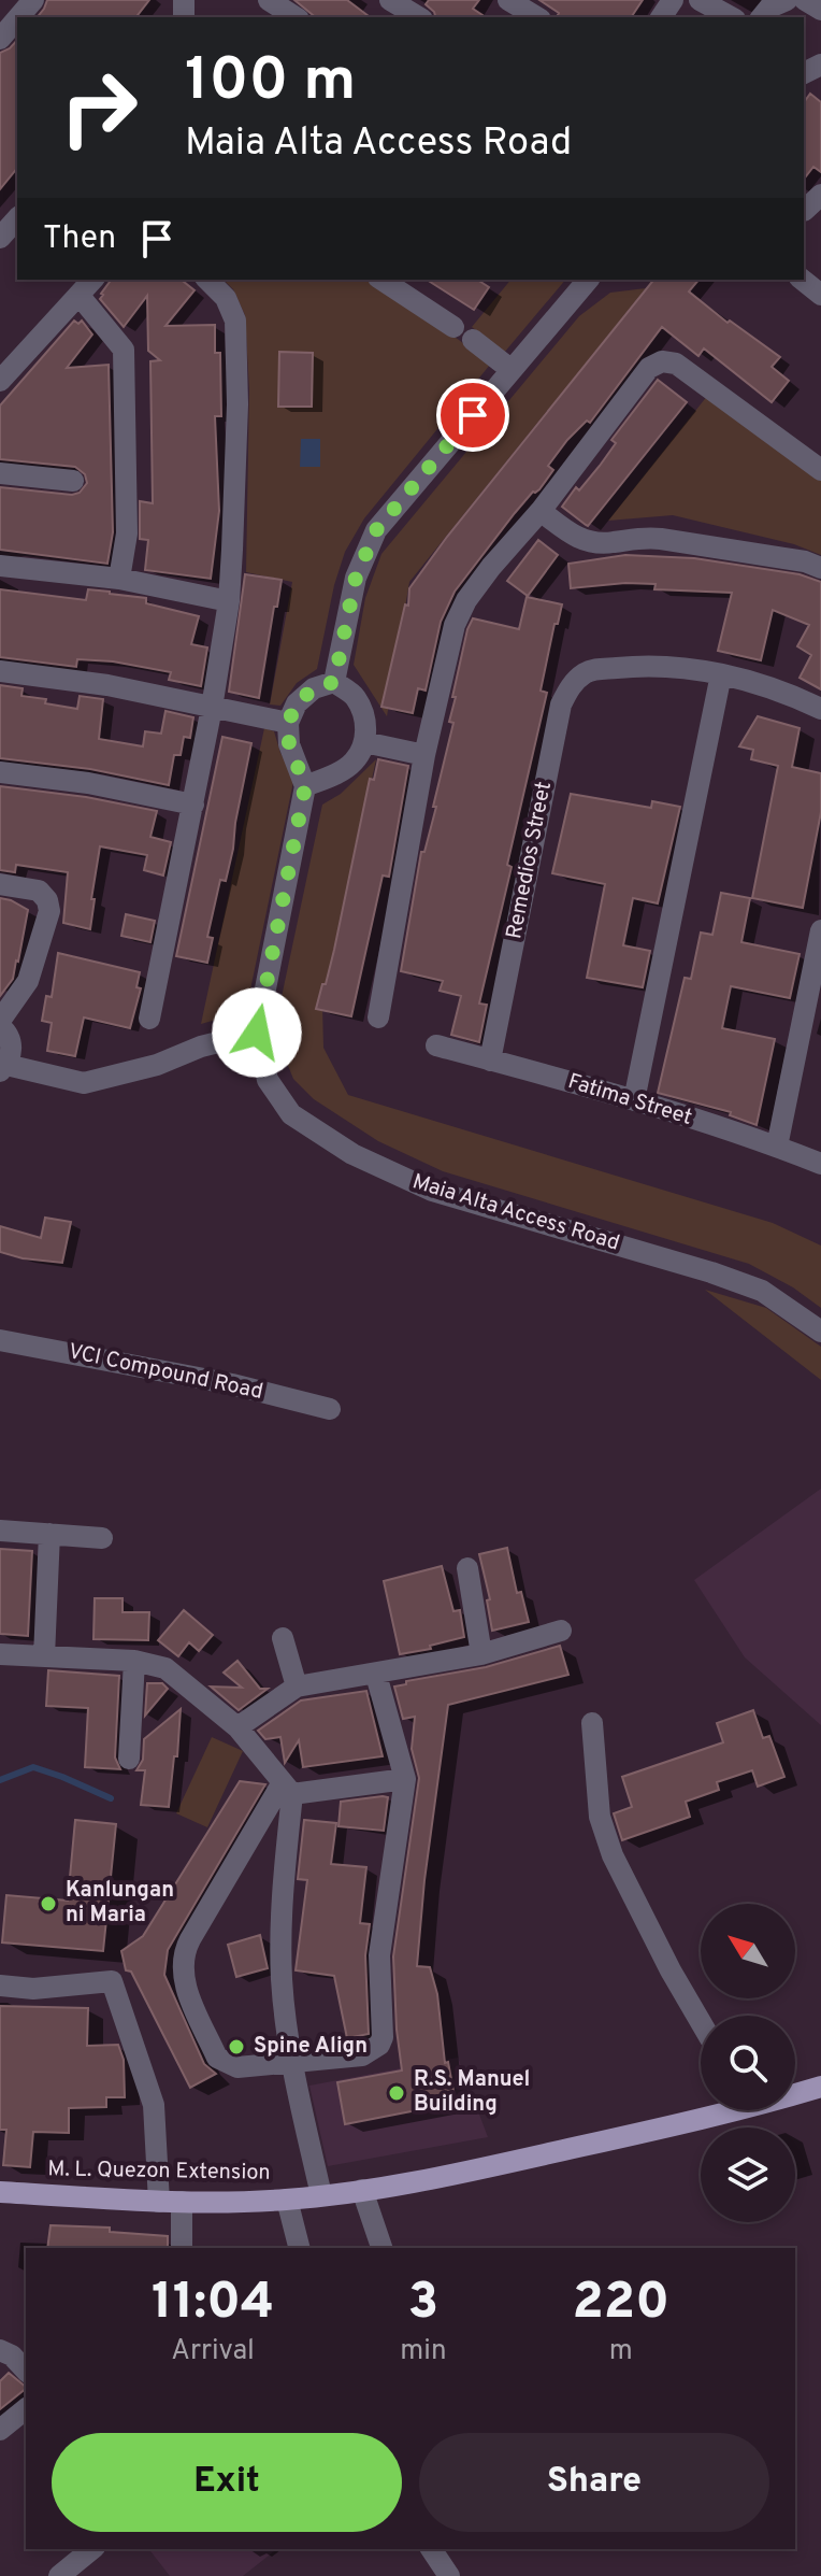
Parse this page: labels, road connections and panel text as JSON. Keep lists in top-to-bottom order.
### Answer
{
  "streets": {
    "main road": ["M. L. Quezon Extension"],
    "street": [
      "Remedios Street",
      "Fatima Street",
      "Maia Alta Access Road",
      "VCI Compound Road"
    ]
  },
  "crossings": [
    ["Remedios Street", "Fatima Street"]
  ],
  "places": ["Kanlungan ni Maria", "Spine Align", "R.S. Manuel Building"],
  "north": "top left",
  "page": {
    "turn": ["100 m", "Maia Alta Access Road"],
    "then": "Then",
    "eta": [
      "11:04",
      "Arrival",
      "3",
      "min",
      "220",
      "m"
    ],
    "buttons": ["Exit", "Share"]
  }
}
